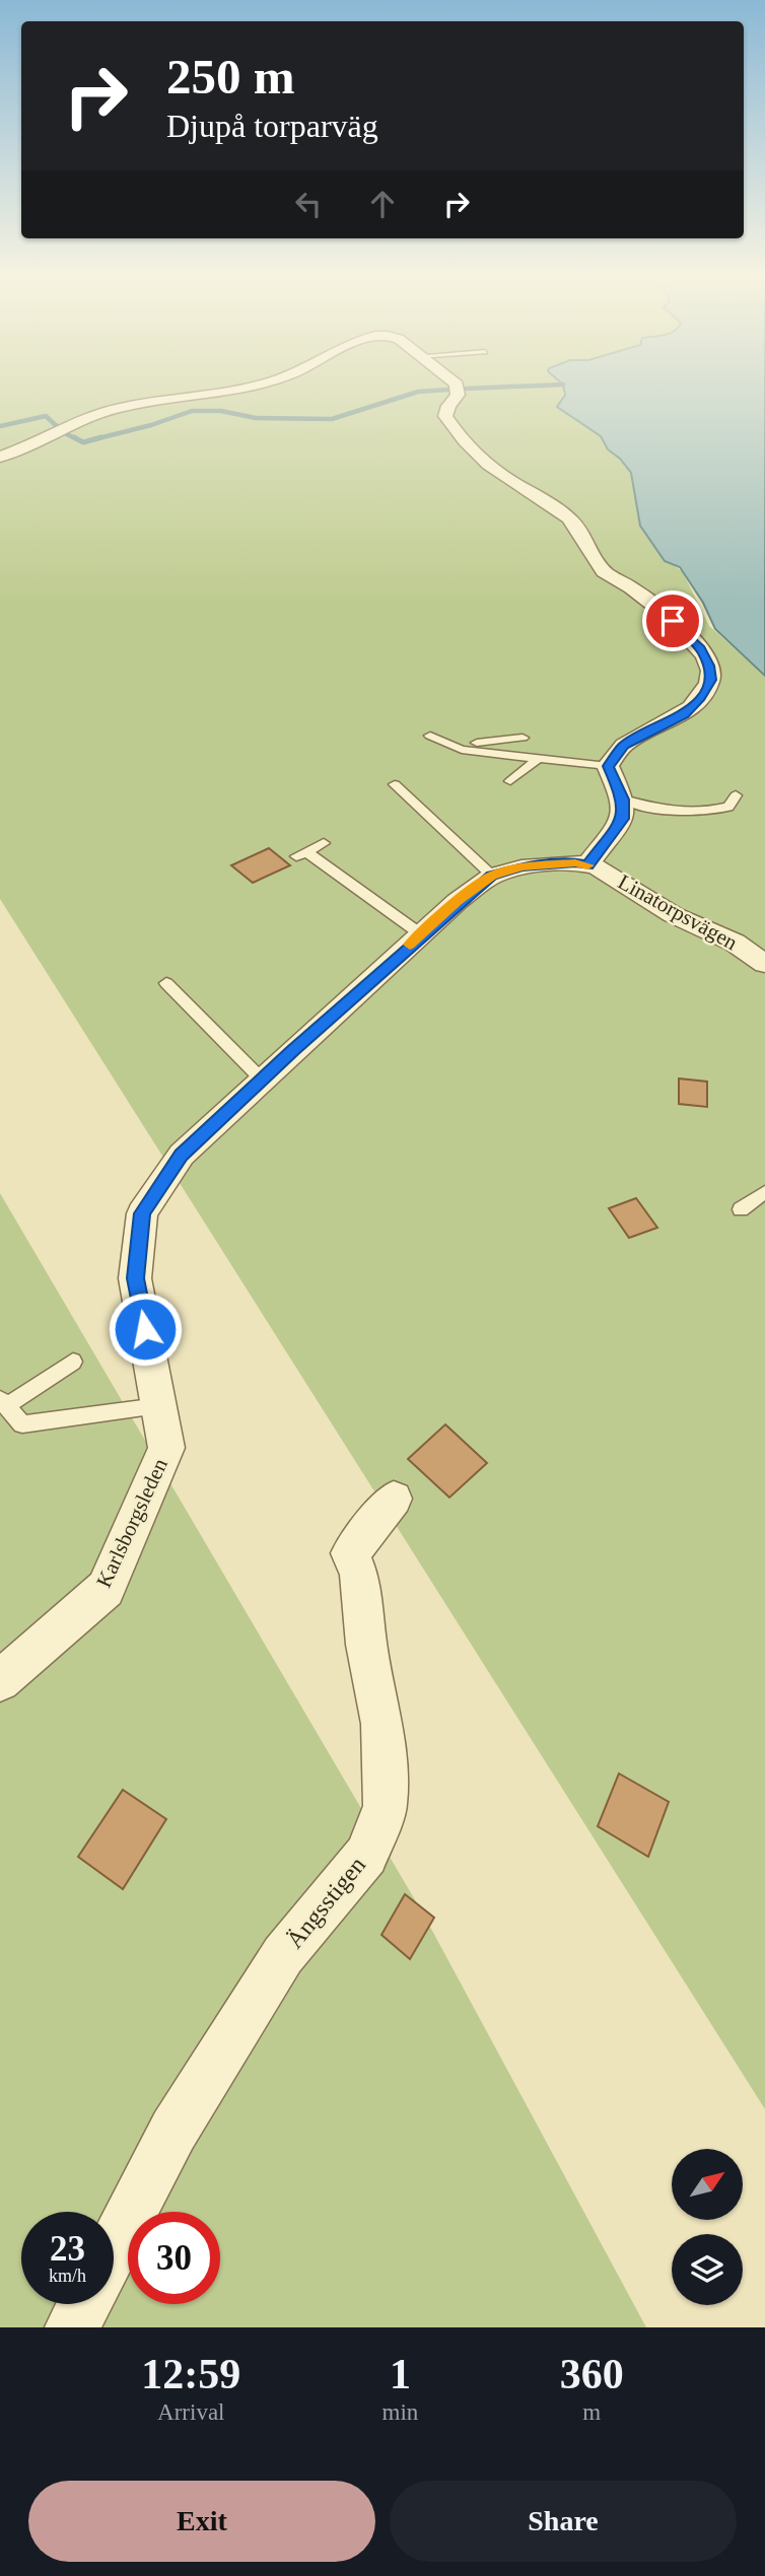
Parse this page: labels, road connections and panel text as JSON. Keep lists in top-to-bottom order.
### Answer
{
  "streets": {
    "street": ["Linatorpsvägen", "Karlsborgsleden", "Ängsstigen"]
  },
  "crossings": [
    ["Linatorpsvägen", "Karlsborgsleden"]
  ],
  "north": "top right",
  "page": {
    "turn": ["250 m", "Djupå torparväg"],
    "speed": "23 km/h",
    "limit": "30",
    "eta": [
      "12:59",
      "Arrival",
      "1",
      "min",
      "360",
      "m"
    ],
    "buttons": ["Exit", "Share"]
  }
}
